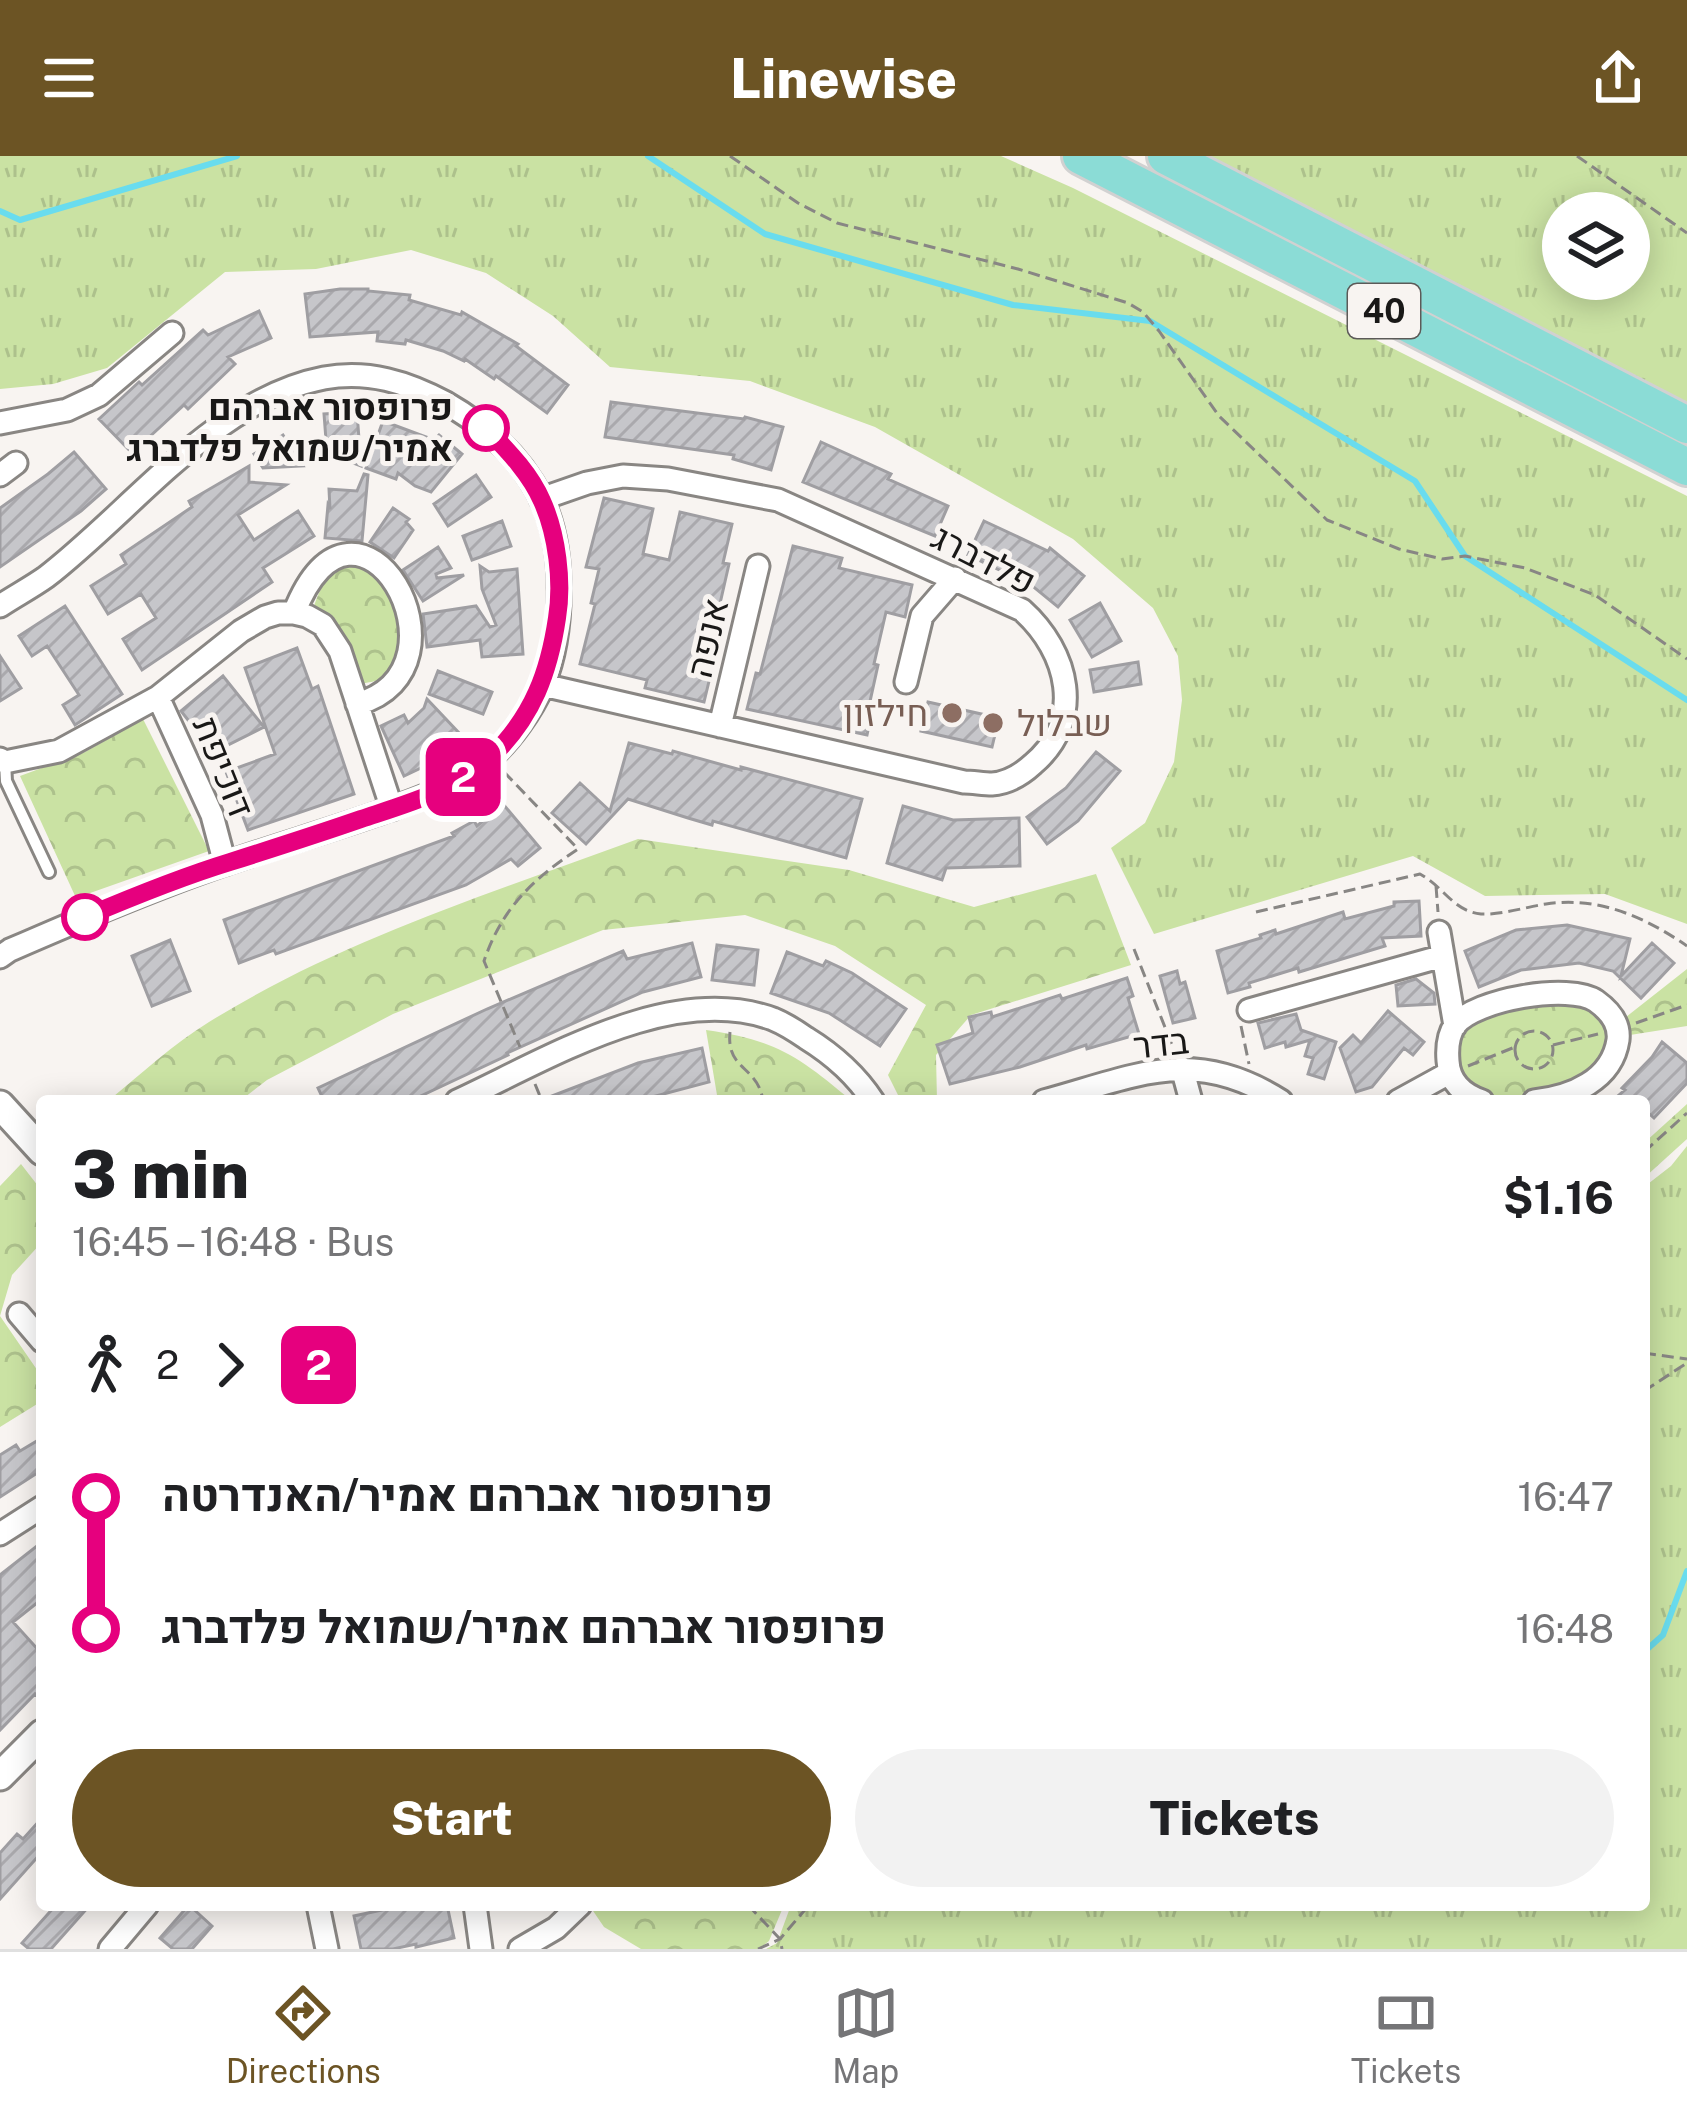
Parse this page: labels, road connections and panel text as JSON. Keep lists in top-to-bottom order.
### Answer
{
  "streets": {
    "highway": ["40"],
    "street": [
      "פלדברג",
      "אנפה",
      "דוכיפת",
      "בדר"
    ]
  },
  "crossings": [
    ["פלדברג", "אנפה"]
  ],
  "places": ["פרופסור אברהם אמיר/שמואל פלדברג", "חילזון", "שבלול"],
  "lines": ["bus line 2"],
  "page": {
    "header": "Linewise",
    "on_map": "2",
    "heading": ["3 min", "16:45 – 16:48 · Bus", "$1.16"],
    "legs": ["2", "2"],
    "list": [
      {
        "name": "פרופסור אברהם אמיר/האנדרטה",
        "value": "16:47"
      },
      {
        "name": "פרופסור אברהם אמיר/שמואל פלדברג",
        "value": "16:48"
      }
    ],
    "buttons": ["Start", "Tickets"],
    "tabs": ["Directions", "Map", "Tickets"]
  }
}
